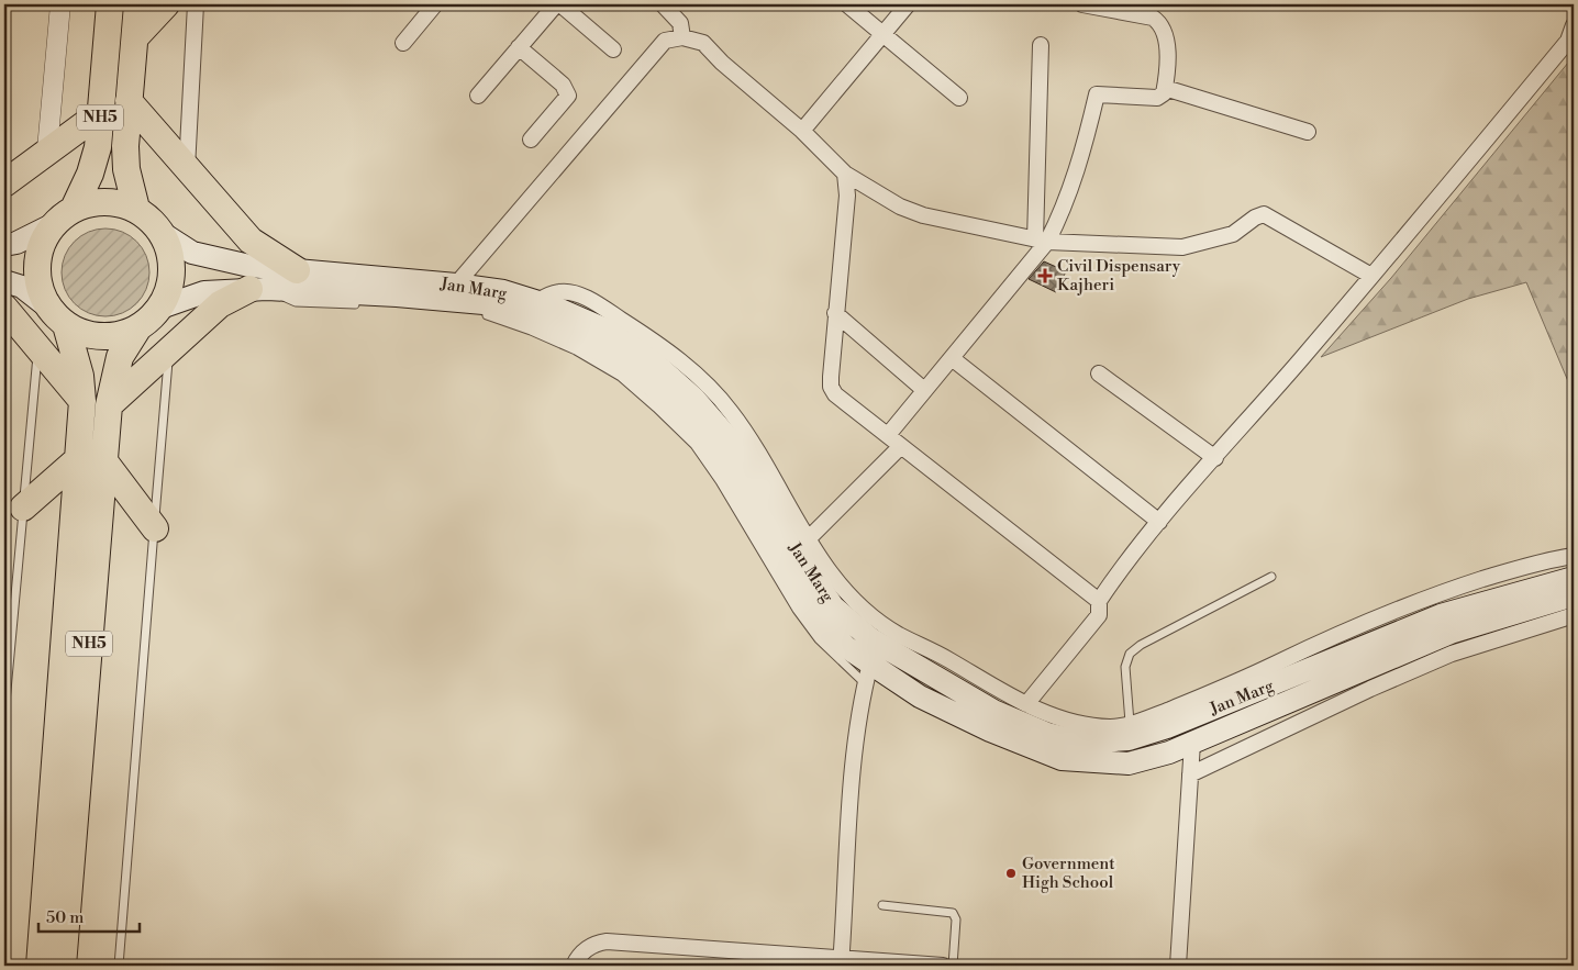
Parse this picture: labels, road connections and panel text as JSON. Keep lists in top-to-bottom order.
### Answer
{
  "streets": {
    "highway": ["NH5"],
    "main road": ["Jan Marg"]
  },
  "crossings": [
    ["NH5", "Jan Marg"]
  ],
  "places": {
    "health": ["Civil Dispensary Kajheri"],
    "other": ["Government High School"]
  },
  "scale_bar": "50 m"
}
